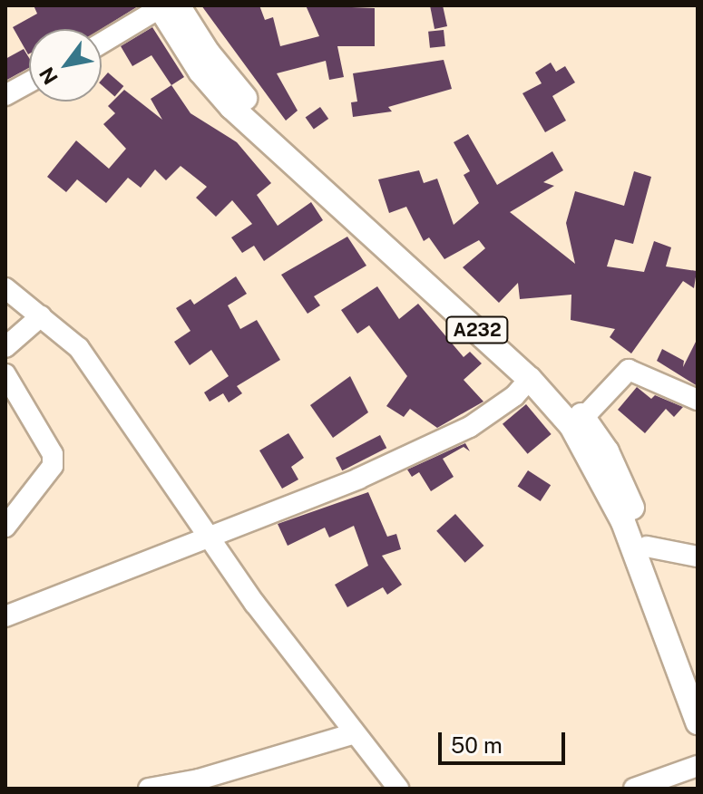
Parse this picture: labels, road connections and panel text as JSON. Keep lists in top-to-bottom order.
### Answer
{
  "streets": {
    "main road": ["A232"]
  },
  "scale_bar": "50 m",
  "north": "bottom left"
}
